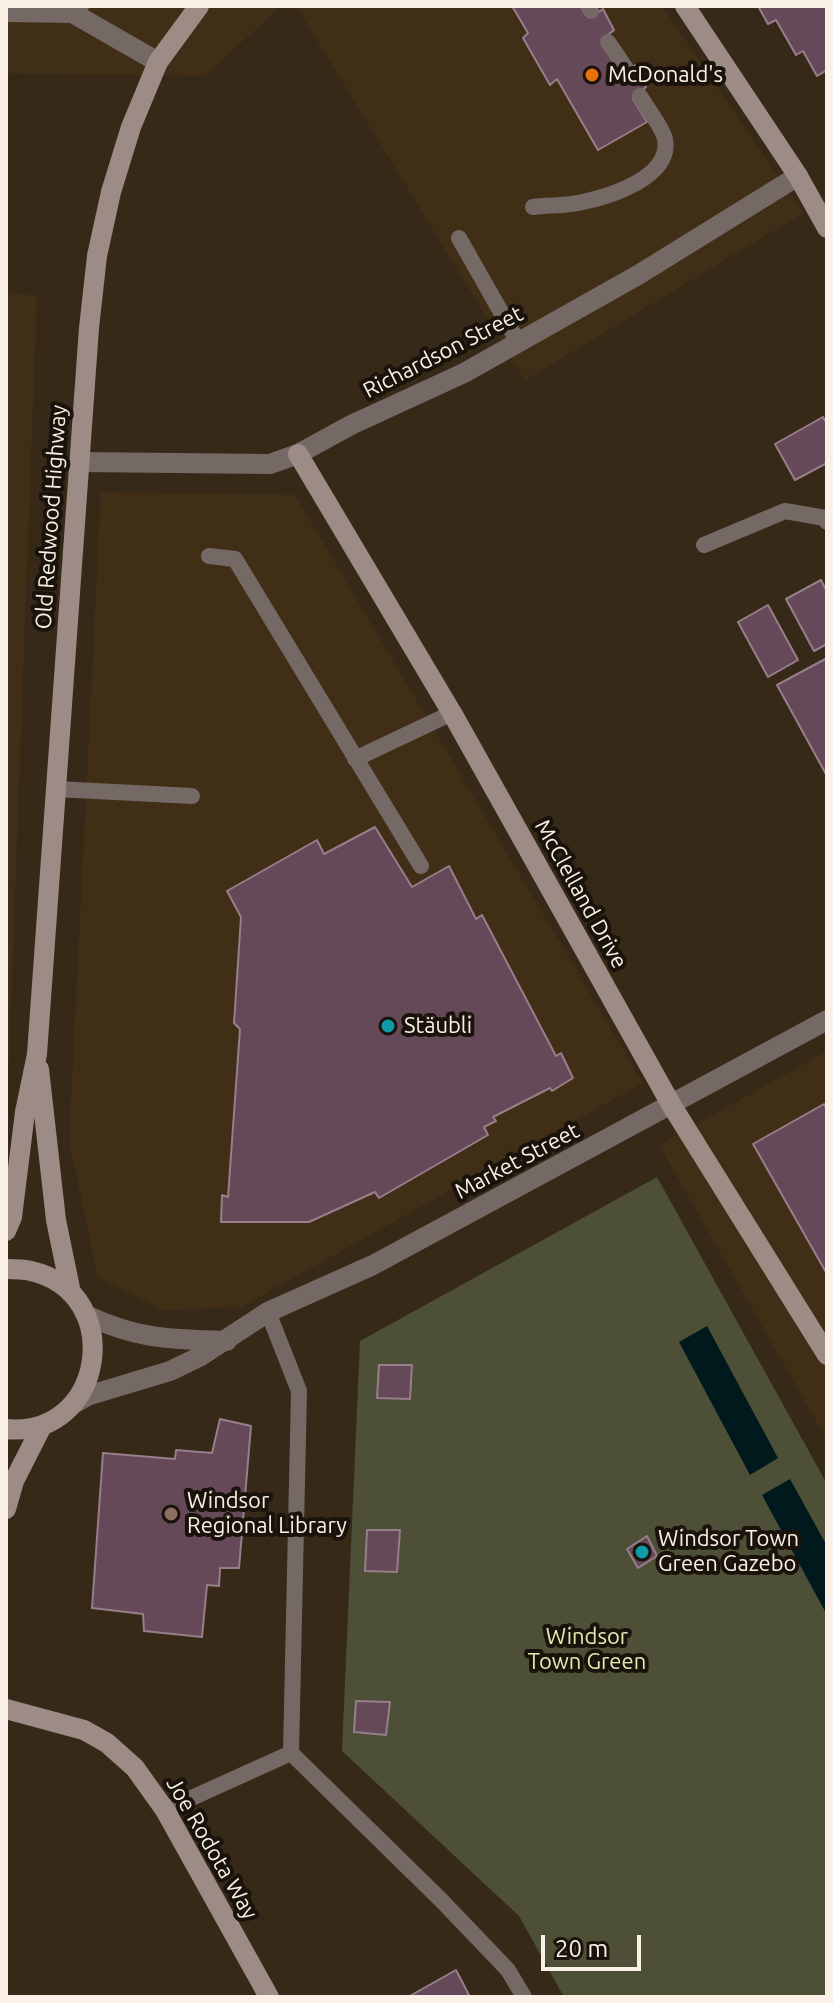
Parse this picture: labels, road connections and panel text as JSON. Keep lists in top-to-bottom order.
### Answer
{
  "streets": {
    "main road": ["Old Redwood Highway", "McClelland Drive", "Joe Rodota Way"],
    "street": ["Richardson Street", "Market Street"]
  },
  "crossings": [
    ["Richardson Street", "Old Redwood Highway"],
    ["Richardson Street", "McClelland Drive"],
    ["McClelland Drive", "Market Street"]
  ],
  "parks": ["Windsor Town Green"],
  "places": [
    "McDonald's",
    "Stäubli",
    "Windsor Regional Library",
    "Windsor Town Green Gazebo"
  ],
  "scale_bar": "20 m"
}
